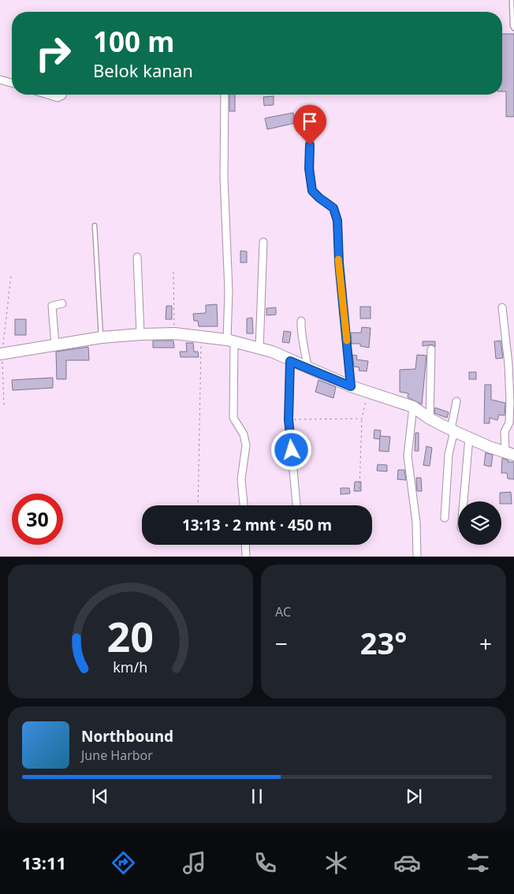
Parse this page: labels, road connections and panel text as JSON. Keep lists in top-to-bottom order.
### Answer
{
  "page": {
    "turn": ["100 m", "Belok kanan"],
    "limit": "30",
    "trip": "13:13 · 2 mnt · 450 m",
    "tile": "AC",
    "heat": ["−", "23°", "+"],
    "song": ["Northbound", "June Harbor"],
    "tabs": "13:11",
    "gauge": ["20", "km/h"]
  }
}
